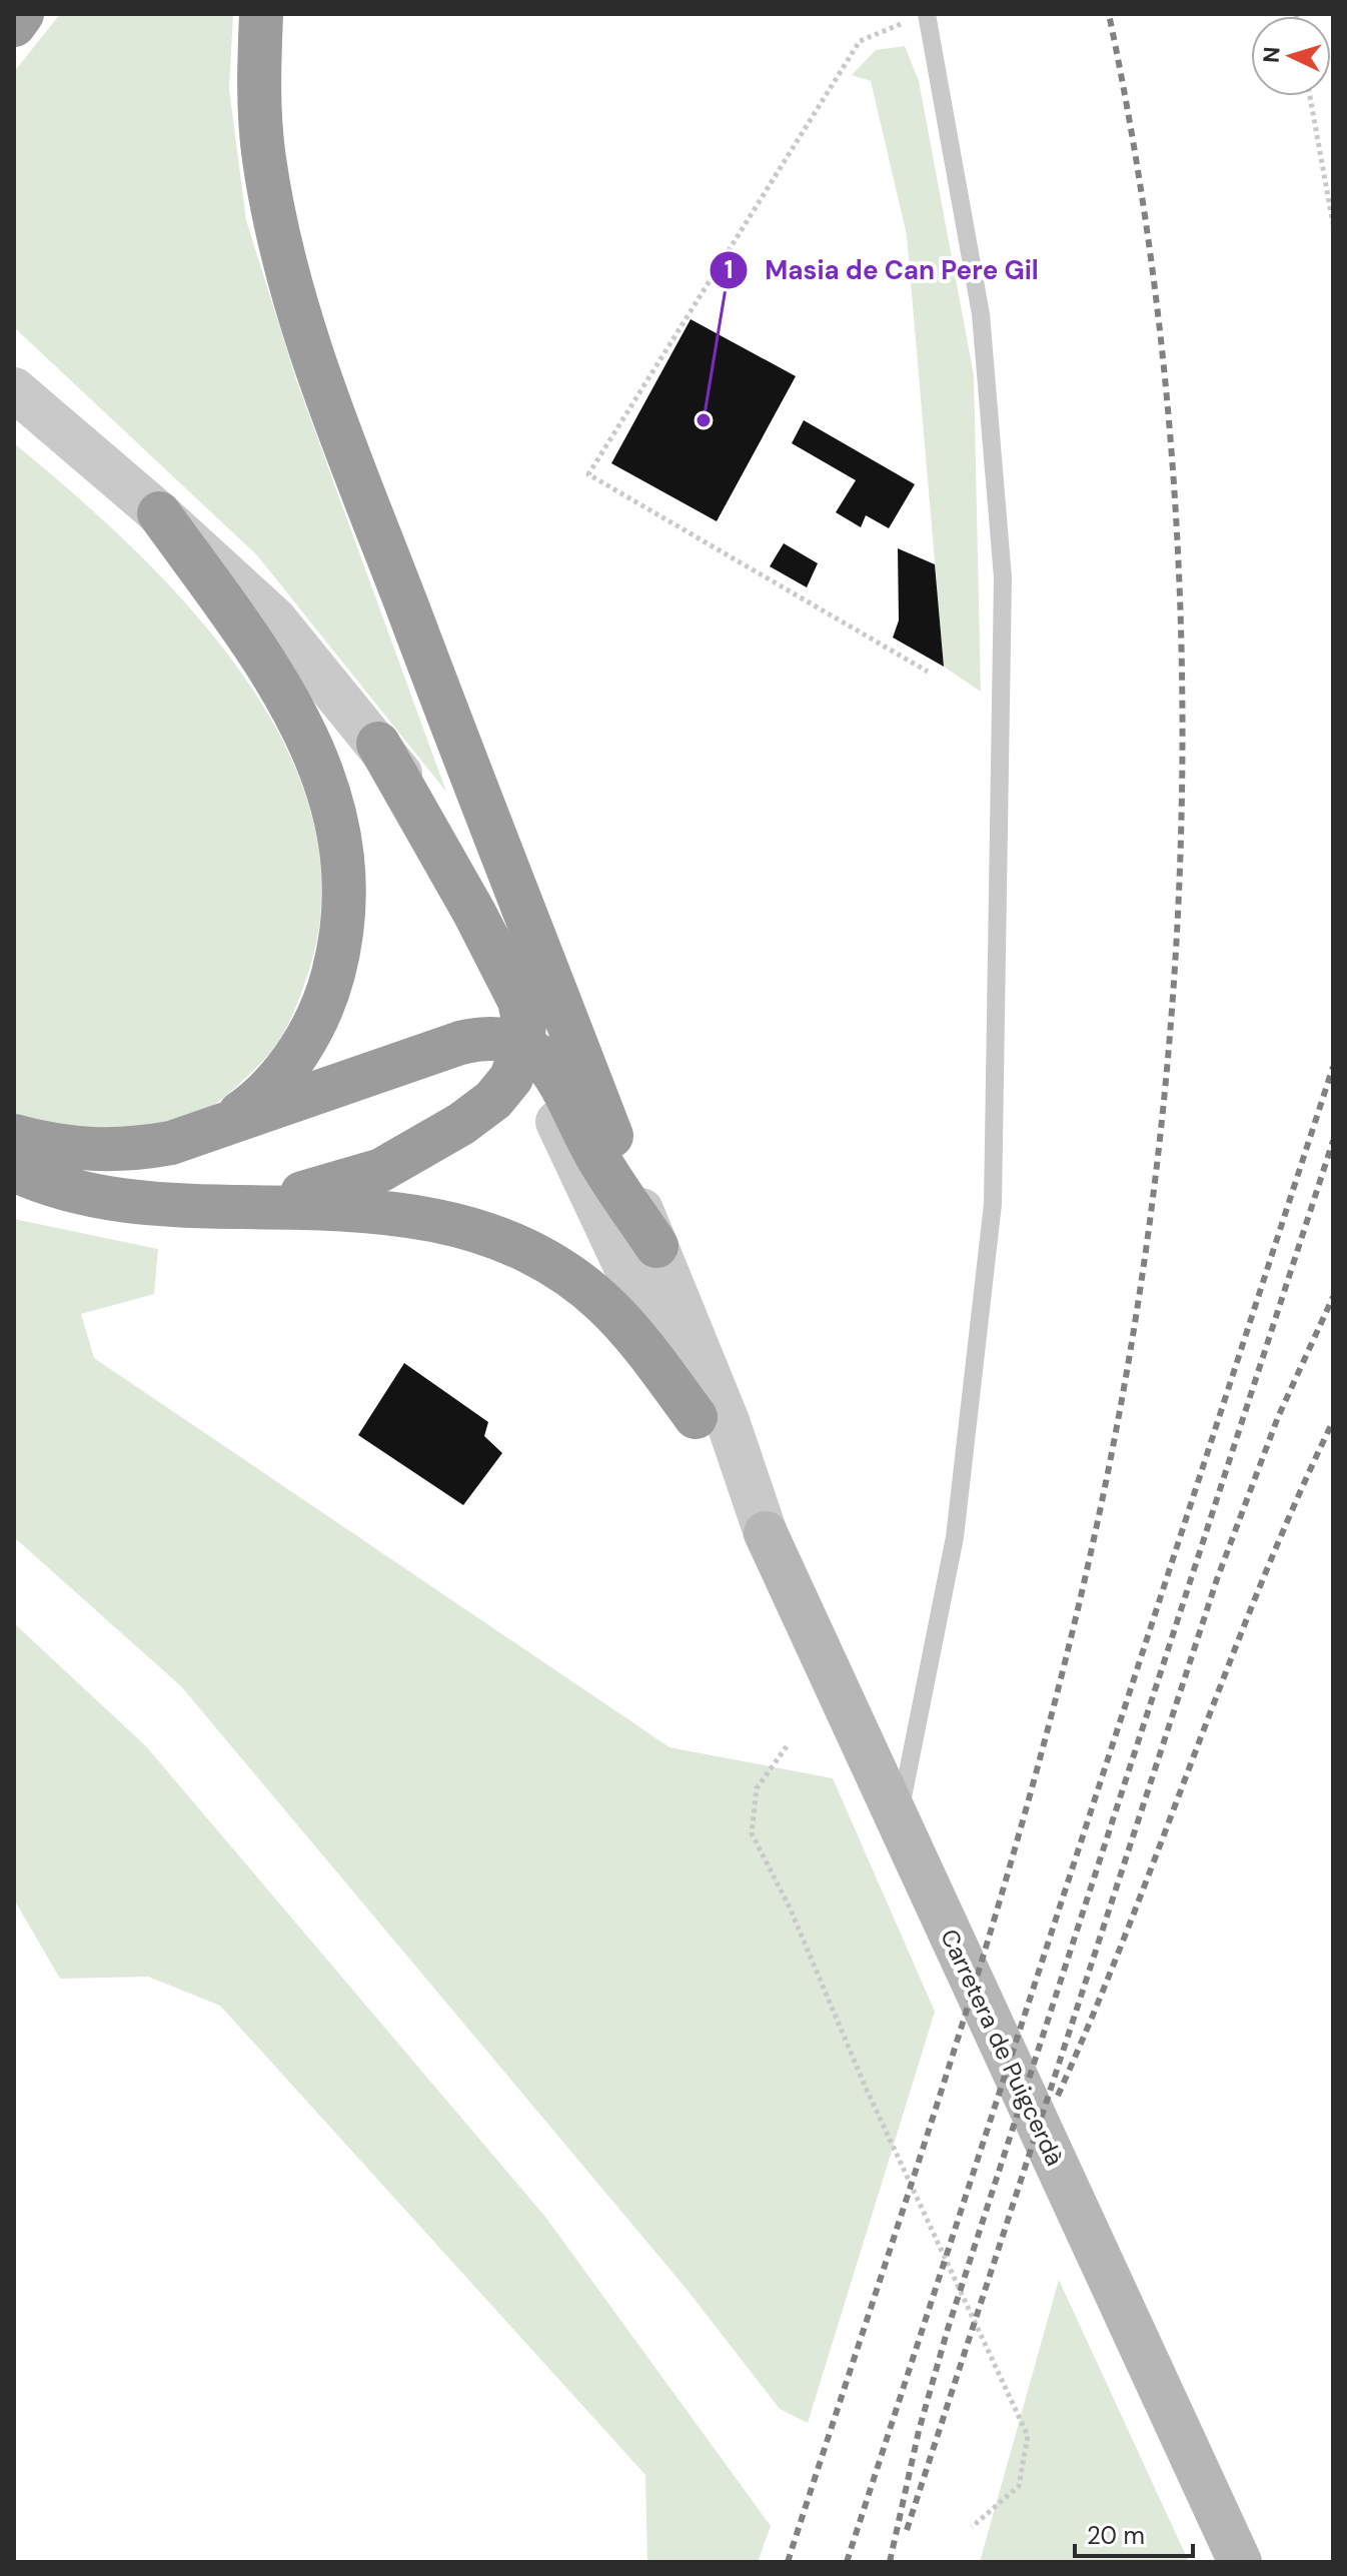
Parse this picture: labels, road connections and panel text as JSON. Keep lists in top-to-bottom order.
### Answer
{
  "streets": {
    "main road": ["Carretera de Puigcerdà"]
  },
  "places": ["Masia de Can Pere Gil"],
  "scale_bar": "20 m",
  "north": "left"
}
